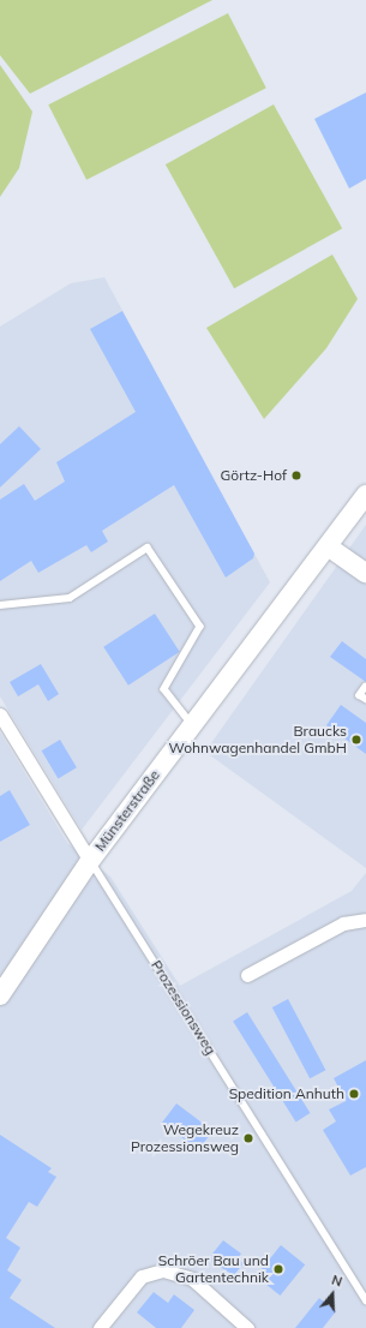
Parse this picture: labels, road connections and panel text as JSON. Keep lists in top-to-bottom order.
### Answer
{
  "streets": {
    "main road": ["Münsterstraße"],
    "street": ["Prozessionsweg"]
  },
  "crossings": [
    ["Münsterstraße", "Prozessionsweg"]
  ],
  "places": [
    "Görtz-Hof",
    "Braucks Wohnwagenhandel GmbH",
    "Spedition Anhuth",
    "Wegekreuz Prozessionsweg",
    "Schröer Bau und Gartentechnik"
  ],
  "north": "top"
}
